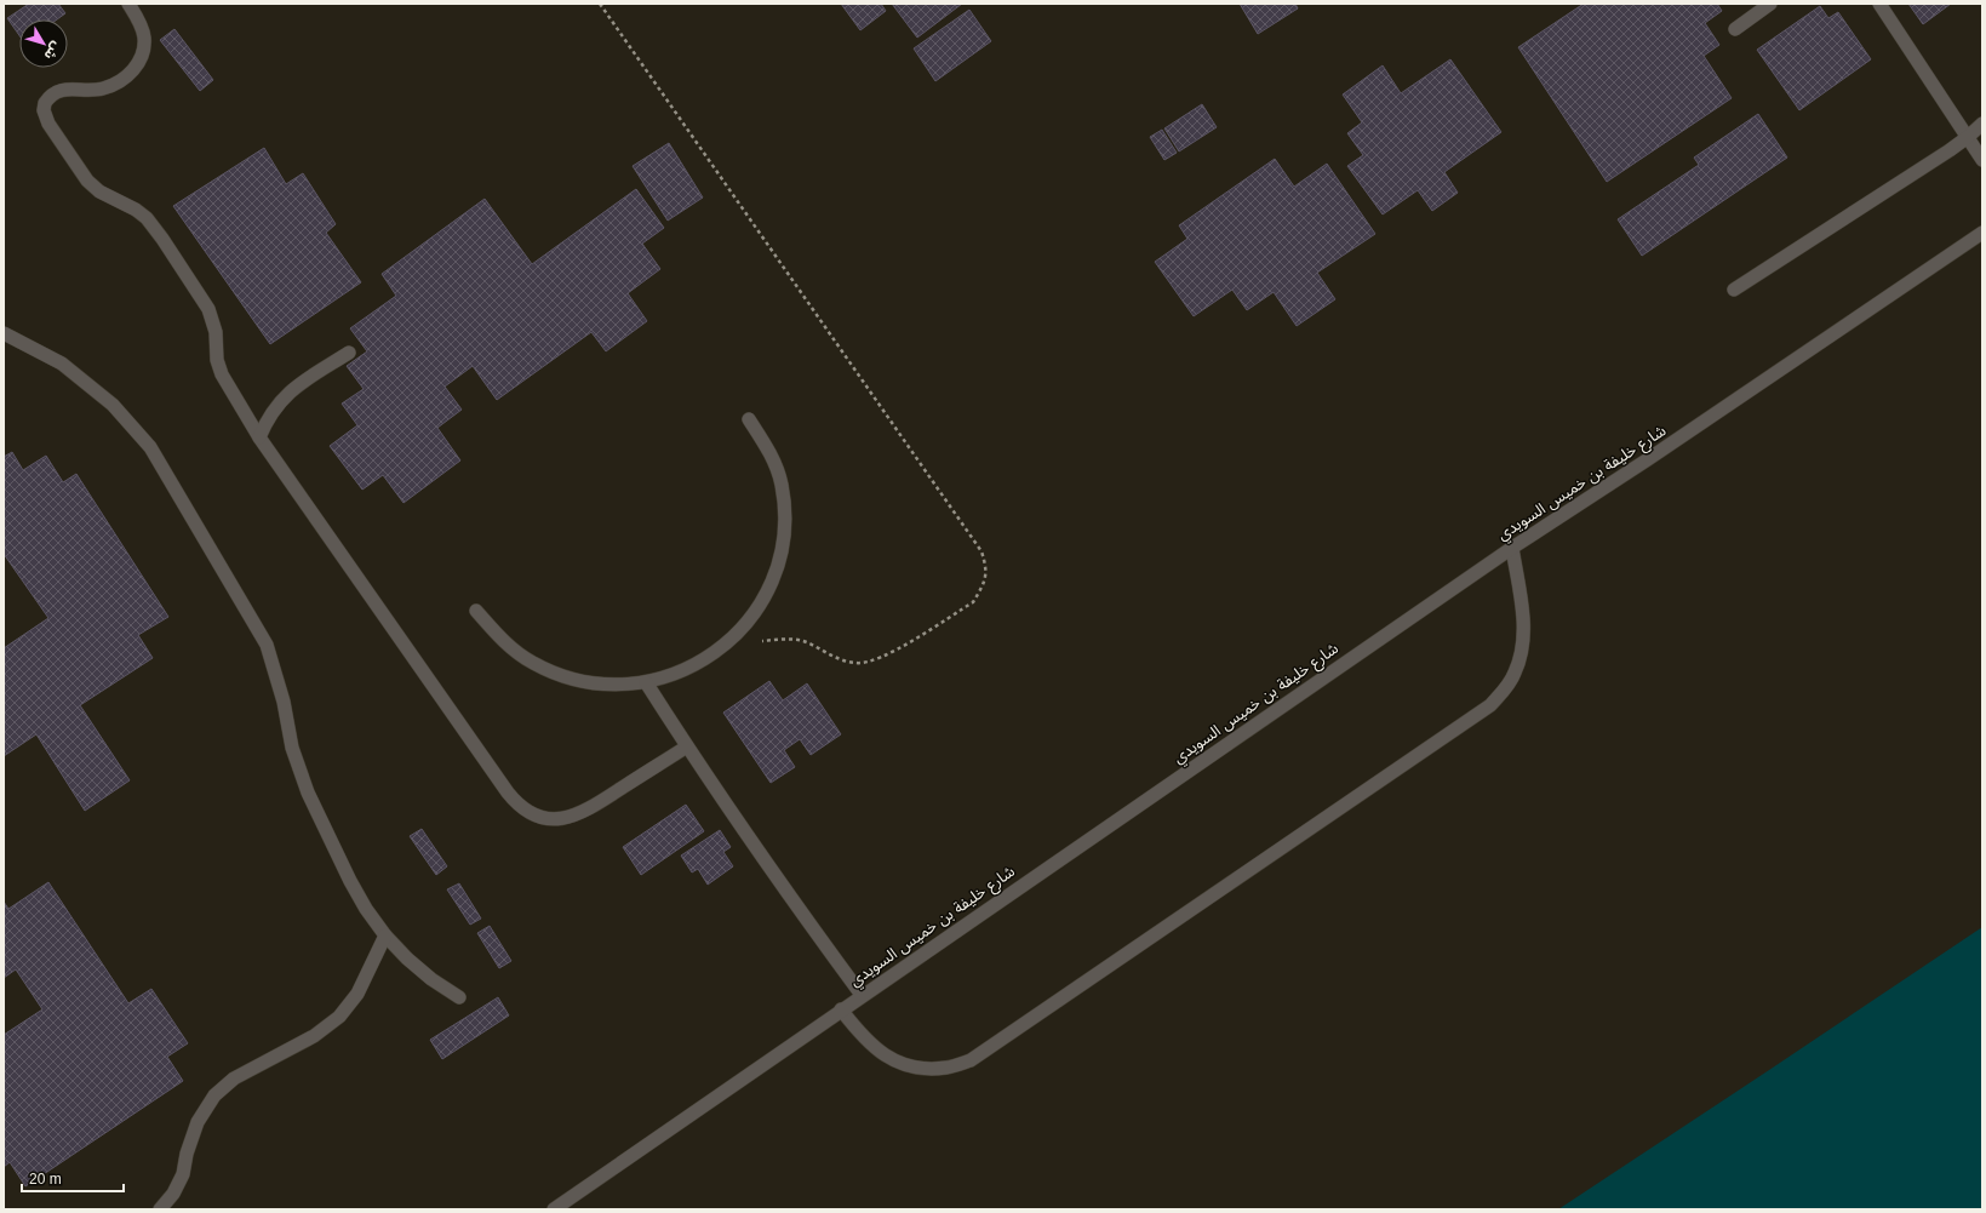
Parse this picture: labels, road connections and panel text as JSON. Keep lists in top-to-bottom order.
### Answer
{
  "streets": {
    "street": ["شارع خليفة بن خميس السويدي"]
  },
  "scale_bar": "20 m",
  "north": "bottom right"
}
